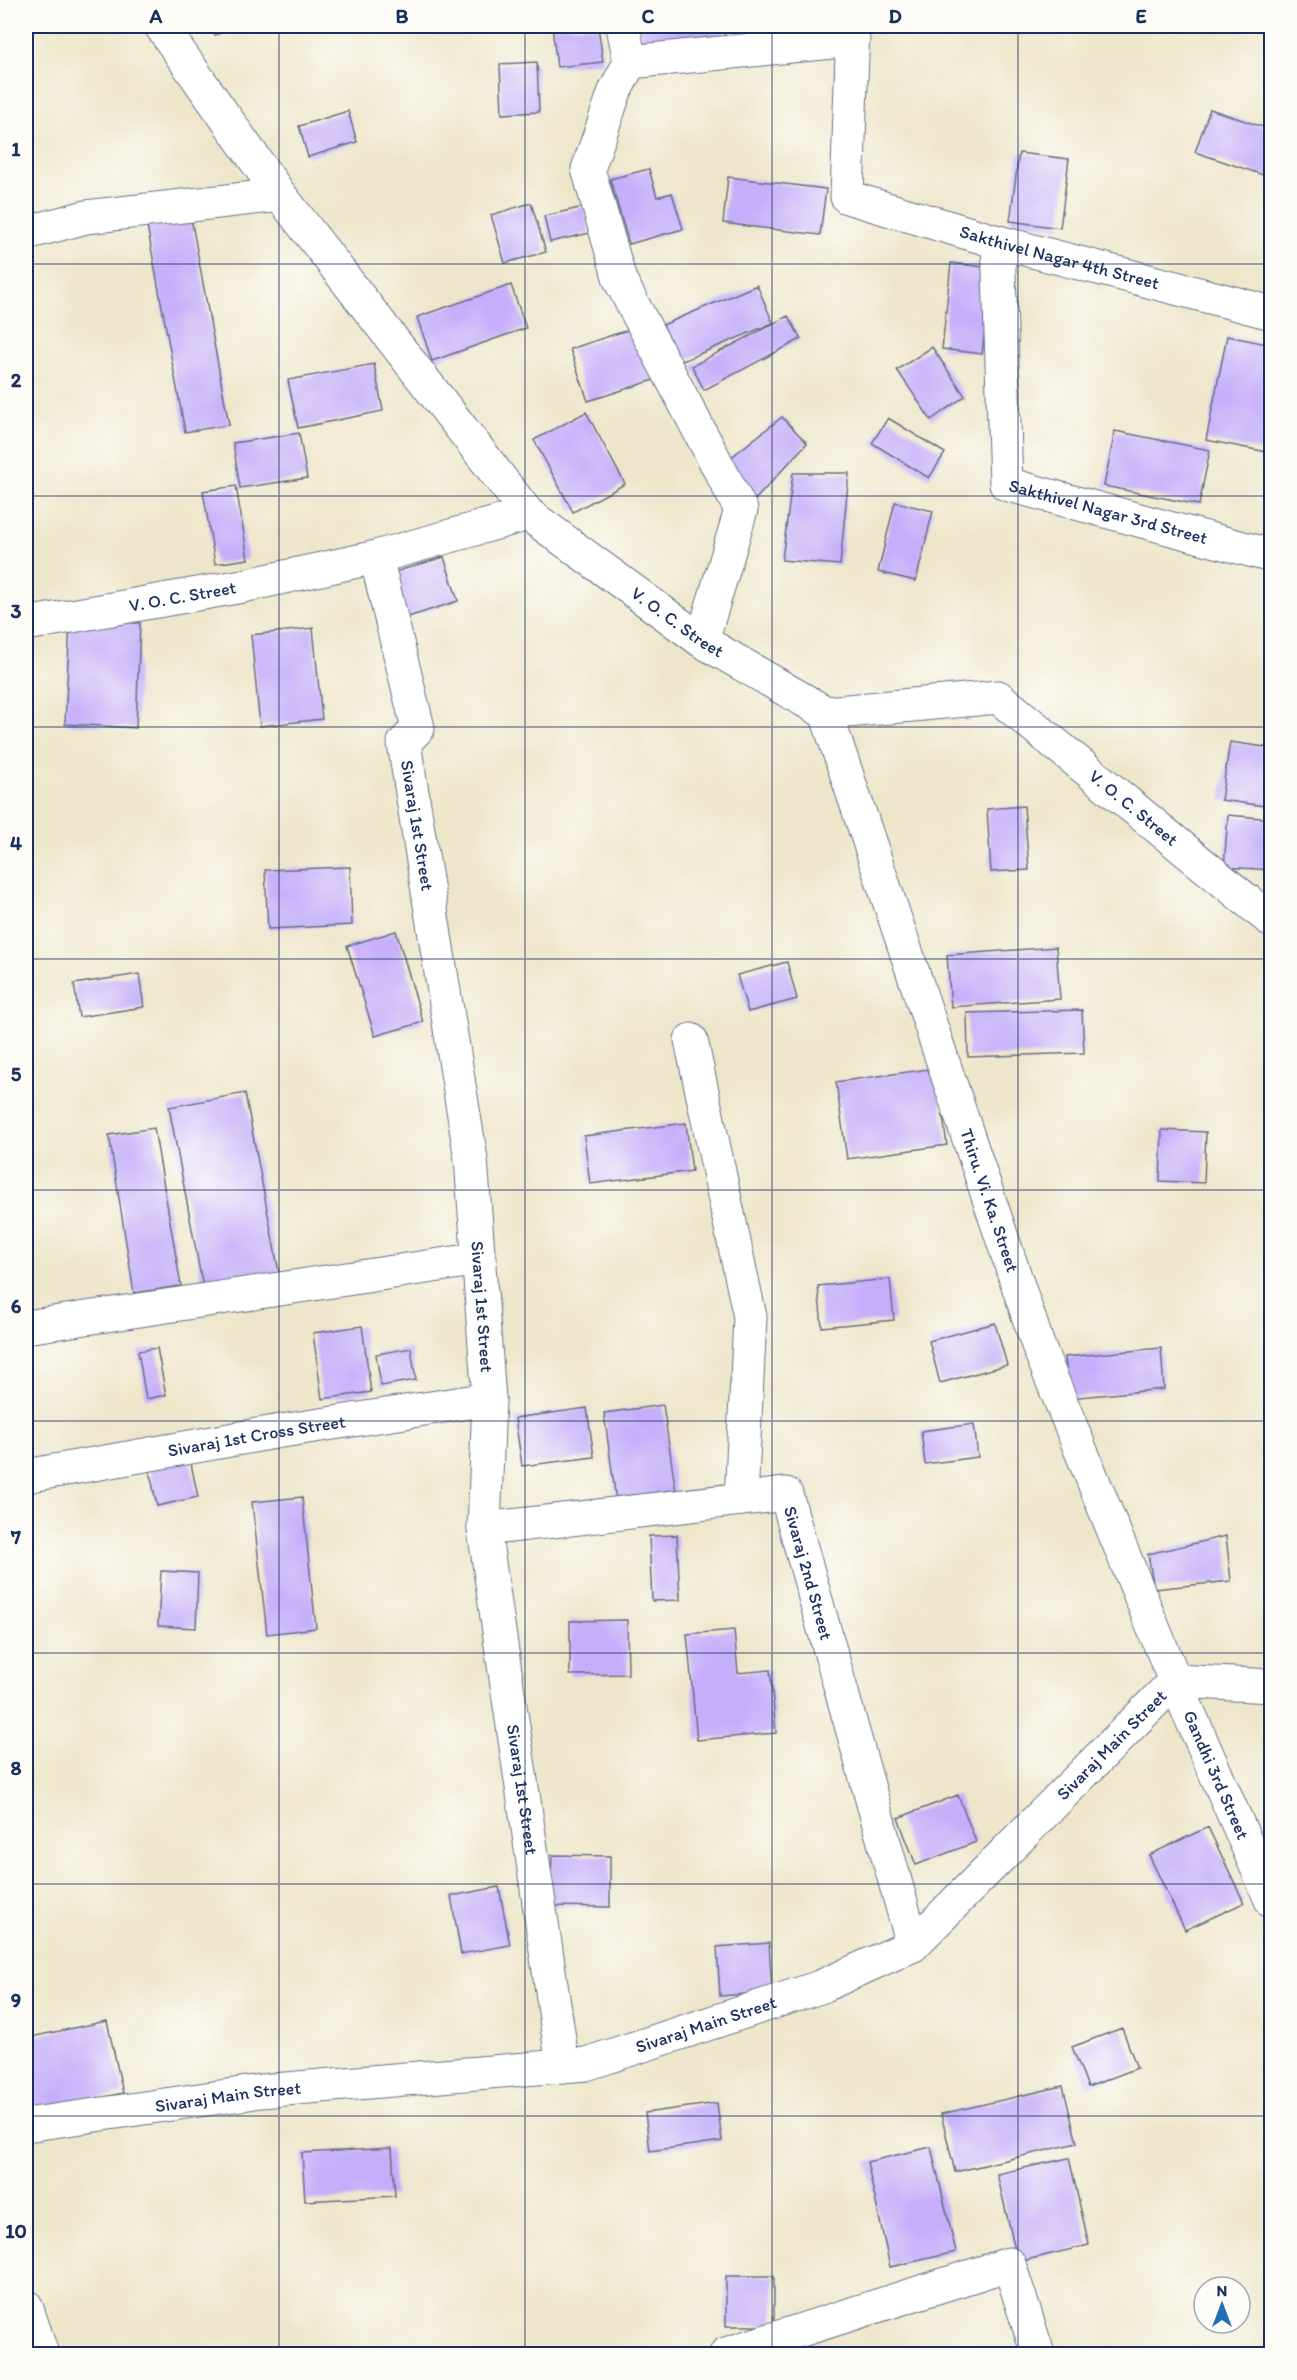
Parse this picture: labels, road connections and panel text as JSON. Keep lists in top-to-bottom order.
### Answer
{
  "streets": {
    "street": [
      "Sakthivel Nagar 4th Street",
      "Sakthivel Nagar 3rd Street",
      "V. O. C. Street",
      "Sivaraj 1st Street",
      "Thiru. Vi. Ka. Street",
      "Sivaraj 1st Cross Street",
      "Sivaraj 2nd Street",
      "Sivaraj Main Street",
      "Gandhi 3rd Street"
    ]
  },
  "crossings": [
    ["Sakthivel Nagar 4th Street", "Sakthivel Nagar 3rd Street"],
    ["V. O. C. Street", "Sivaraj 1st Street"],
    ["V. O. C. Street", "Thiru. Vi. Ka. Street"],
    ["Sivaraj 1st Street", "Sivaraj 1st Cross Street"],
    ["Sivaraj 1st Street", "Sivaraj 2nd Street"],
    ["Sivaraj 1st Street", "Sivaraj Main Street"],
    ["Thiru. Vi. Ka. Street", "Sivaraj Main Street"],
    ["Thiru. Vi. Ka. Street", "Gandhi 3rd Street"],
    ["Sivaraj 2nd Street", "Sivaraj Main Street"],
    ["Sivaraj Main Street", "Gandhi 3rd Street"]
  ],
  "north": "top",
  "grid": {
    "columns": [
      "A",
      "B",
      "C",
      "D",
      "E"
    ],
    "rows": [
      "1",
      "2",
      "3",
      "4",
      "5",
      "6",
      "7",
      "8",
      "9",
      "10"
    ]
  }
}
